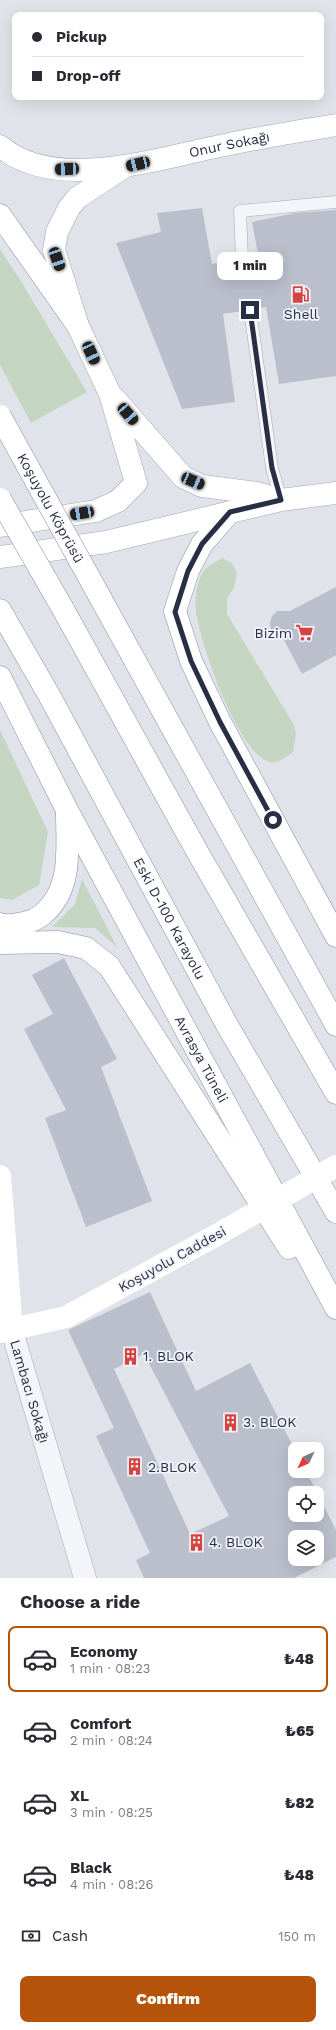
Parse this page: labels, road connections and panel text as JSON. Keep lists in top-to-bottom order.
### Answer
{
  "streets": {
    "main road": [
      "Onur Sokağı",
      "Koşuyolu Köprüsü",
      "Eski D-100 Karayolu",
      "Avrasya Tüneli",
      "Koşuyolu Caddesi",
      "Lambacı Sokağı"
    ]
  },
  "crossings": [
    ["Koşuyolu Caddesi", "Lambacı Sokağı"]
  ],
  "places": {
    "fuel station": ["Shell"],
    "supermarket": ["Bizim"],
    "building": [
      "1. BLOK",
      "3. BLOK",
      "2.BLOK",
      "4. BLOK"
    ]
  },
  "north": "bottom left",
  "page": {
    "banner": ["Pickup", "Drop-off"],
    "bubble": "1 min",
    "heading": "Choose a ride",
    "list": [
      {
        "name": "Economy",
        "note": "1 min · 08:23",
        "value": "₺48"
      },
      {
        "name": "Comfort",
        "note": "2 min · 08:24",
        "value": "₺65"
      },
      {
        "name": "XL",
        "note": "3 min · 08:25",
        "value": "₺82"
      },
      {
        "name": "Black",
        "note": "4 min · 08:26",
        "value": "₺48"
      }
    ],
    "pay": ["Cash", "150 m"],
    "buttons": "Confirm"
  }
}
